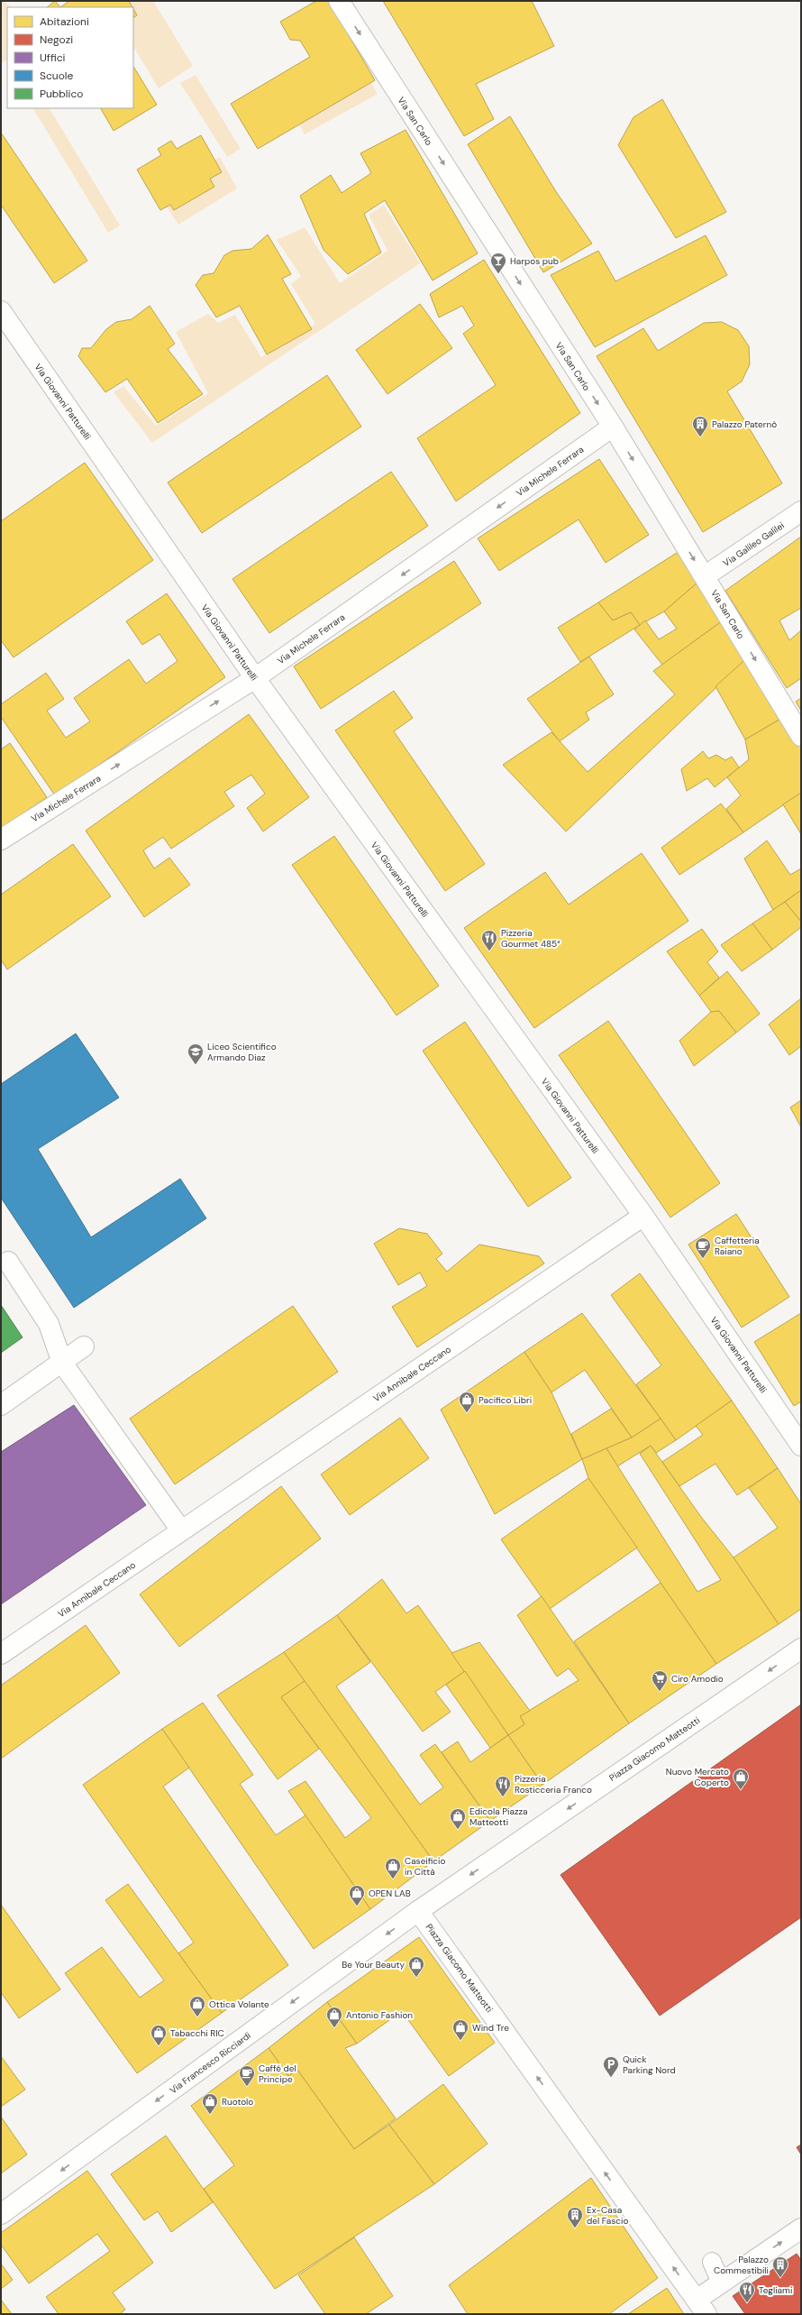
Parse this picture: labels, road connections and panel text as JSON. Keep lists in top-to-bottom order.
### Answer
{
  "streets": {
    "street": [
      "Via San Carlo",
      "Via Giovanni Patturelli",
      "Via Michele Ferrara",
      "Via Galileo Galilei",
      "Via Annibale Ceccano",
      "Piazza Giacomo Matteotti",
      "Via Francesco Ricciardi"
    ]
  },
  "crossings": [
    ["Via San Carlo", "Via Michele Ferrara"],
    ["Via San Carlo", "Via Galileo Galilei"],
    ["Via Giovanni Patturelli", "Via Michele Ferrara"],
    ["Via Giovanni Patturelli", "Via Annibale Ceccano"],
    ["Piazza Giacomo Matteotti", "Via Francesco Ricciardi"]
  ],
  "one_way": ["Via San Carlo", "Via Francesco Ricciardi"],
  "places": {
    "bar": ["Harpos pub"],
    "building": ["Palazzo Paternò", "Ex-Casa del Fascio", "Palazzo Commestibili"],
    "restaurant": ["Pizzeria Gourmet 485°", "Pizzeria Rosticceria Franco", "Tegliami"],
    "school or university": ["Liceo Scientifico Armando Diaz"],
    "cafe": ["Caffetteria Raiano", "Caffé del Principe"],
    "shop": [
      "Pacifico Libri",
      "Nuovo Mercato Coperto",
      "Edicola Piazza Matteotti",
      "Caseificio in Città",
      "OPEN LAB",
      "Be Your Beauty",
      "Ottica Volante",
      "Antonio Fashion",
      "Wind Tre",
      "Tabacchi RIC",
      "Ruotolo"
    ],
    "supermarket": ["Ciro Amodio"],
    "parking": ["Quick Parking Nord"]
  },
  "legend": [
    "Abitazioni",
    "Negozi",
    "Uffici",
    "Scuole",
    "Pubblico"
  ]
}
